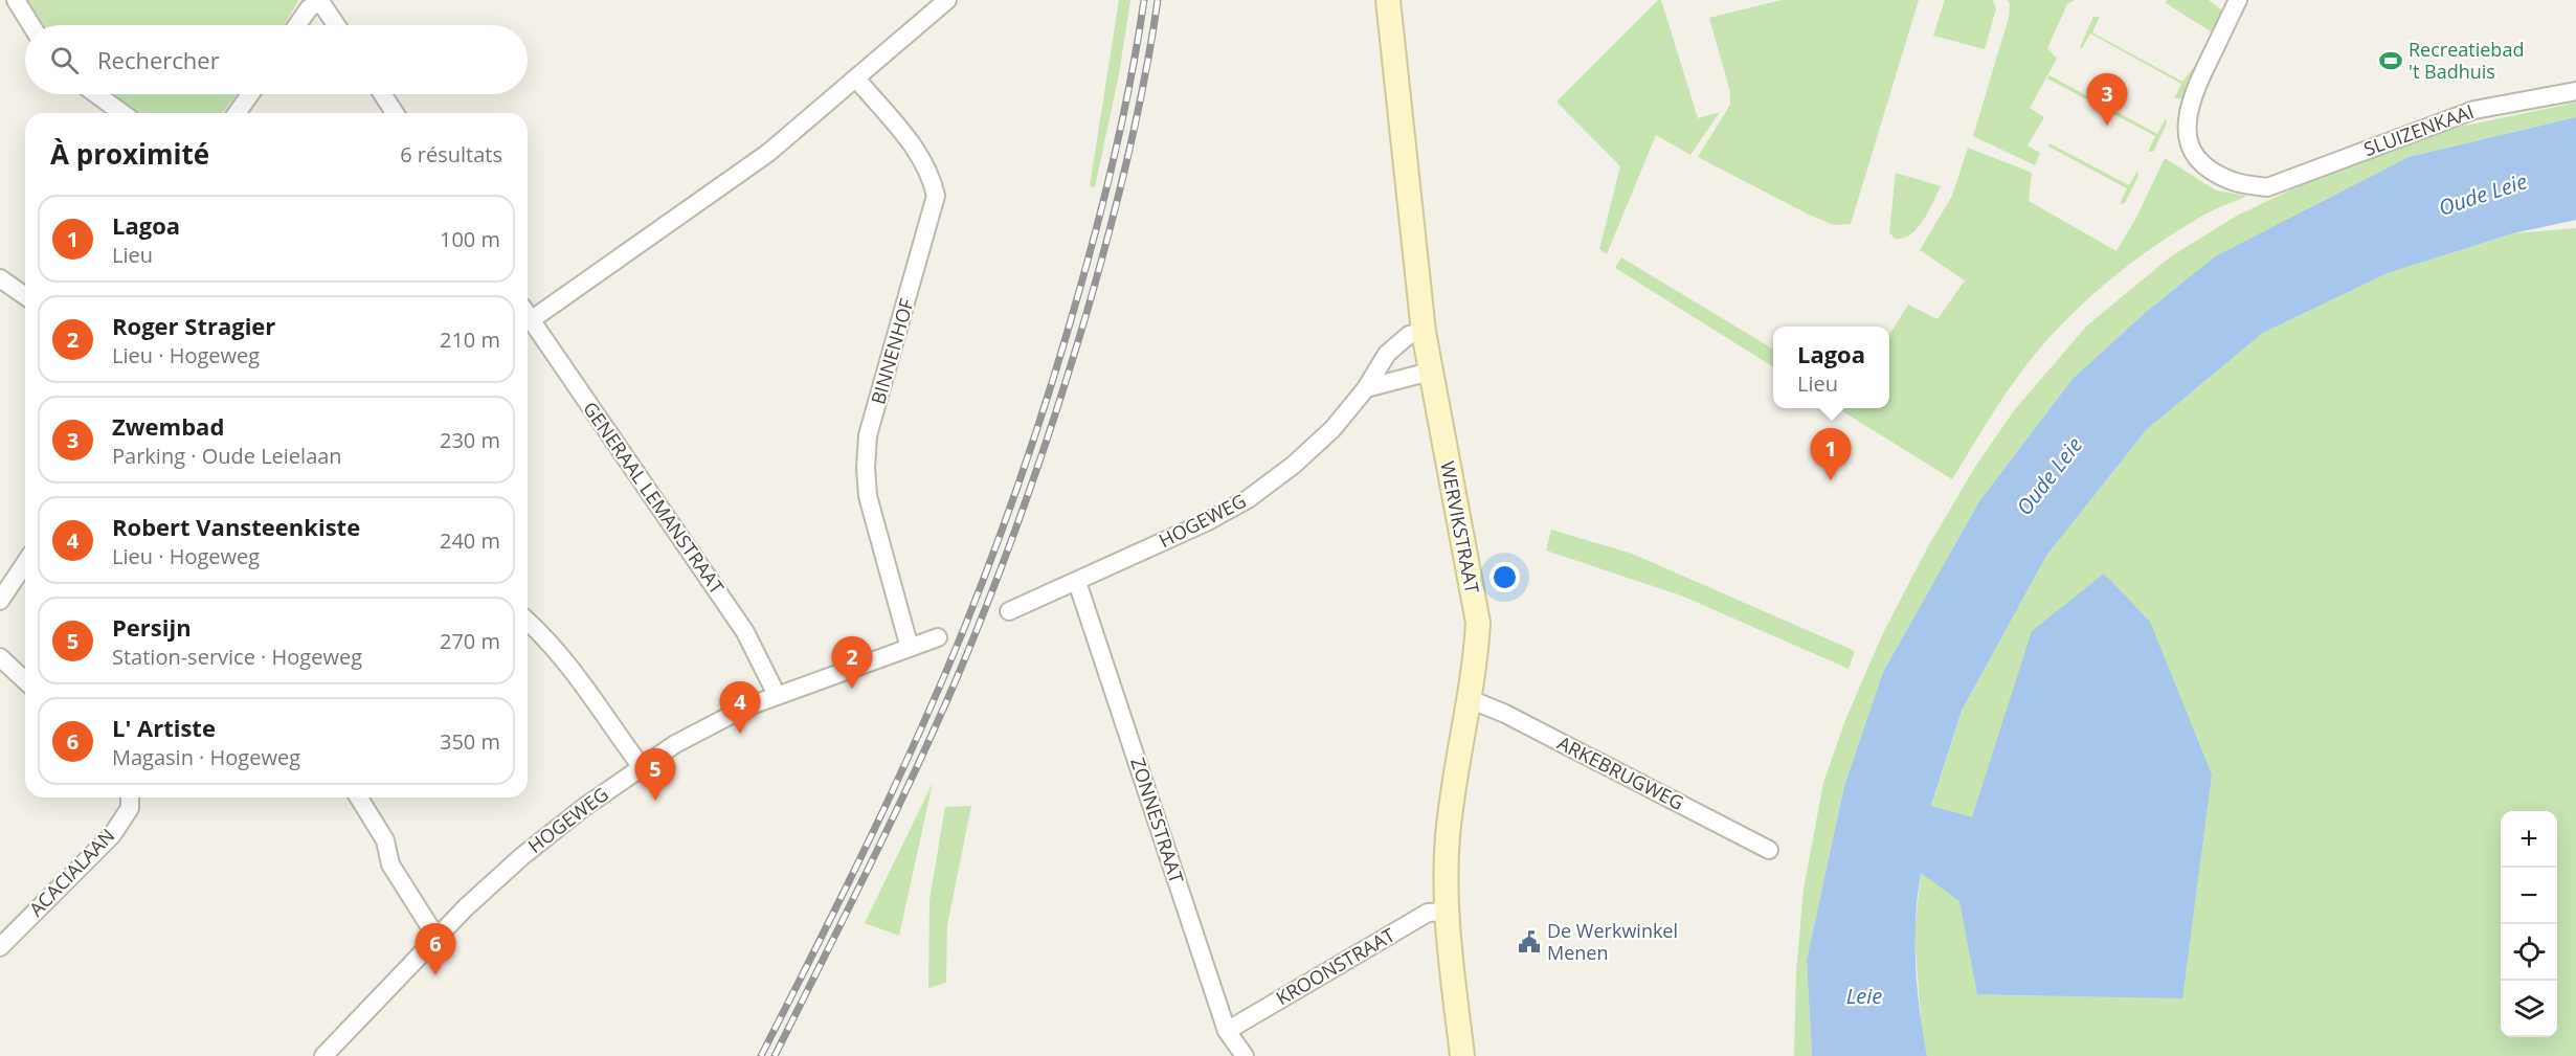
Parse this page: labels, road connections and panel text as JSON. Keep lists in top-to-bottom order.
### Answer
{
  "streets": {
    "street": [
      "SLUIZENKAAI",
      "BINNENHOF",
      "GENERAAL LEMANSTRAAT",
      "HOGEWEG",
      "WERVIKSTRAAT",
      "ARKEBRUGWEG",
      "ZONNESTRAAT",
      "ACACIALAAN",
      "KROONSTRAAT"
    ]
  },
  "crossings": [
    ["BINNENHOF", "HOGEWEG"],
    ["GENERAAL LEMANSTRAAT", "HOGEWEG"],
    ["HOGEWEG", "WERVIKSTRAAT"],
    ["HOGEWEG", "ZONNESTRAAT"],
    ["WERVIKSTRAAT", "ARKEBRUGWEG"],
    ["WERVIKSTRAAT", "KROONSTRAAT"],
    ["ZONNESTRAAT", "KROONSTRAAT"]
  ],
  "water": ["Oude Leie", "Leie"],
  "places": {
    "sports": ["Recreatiebad 't Badhuis"],
    "public building": ["De Werkwinkel Menen"]
  },
  "page": {
    "search": "Rechercher",
    "pins": [
      "3",
      "1",
      "2",
      "4",
      "5",
      "6"
    ],
    "heading": ["À proximité", "6 résultats"],
    "list": [
      {
        "mark": "1",
        "name": "Lagoa",
        "note": "Lieu",
        "value": "100 m"
      },
      {
        "mark": "2",
        "name": "Roger Stragier",
        "note": "Lieu · Hogeweg",
        "value": "210 m"
      },
      {
        "mark": "3",
        "name": "Zwembad",
        "note": "Parking · Oude Leielaan",
        "value": "230 m"
      },
      {
        "mark": "4",
        "name": "Robert Vansteenkiste",
        "note": "Lieu · Hogeweg",
        "value": "240 m"
      },
      {
        "mark": "5",
        "name": "Persijn",
        "note": "Station-service · Hogeweg",
        "value": "270 m"
      },
      {
        "mark": "6",
        "name": "L' Artiste",
        "note": "Magasin · Hogeweg",
        "value": "350 m"
      }
    ],
    "popup": ["Lagoa", "Lieu"],
    "map_buttons": ["+", "−"]
  }
}
